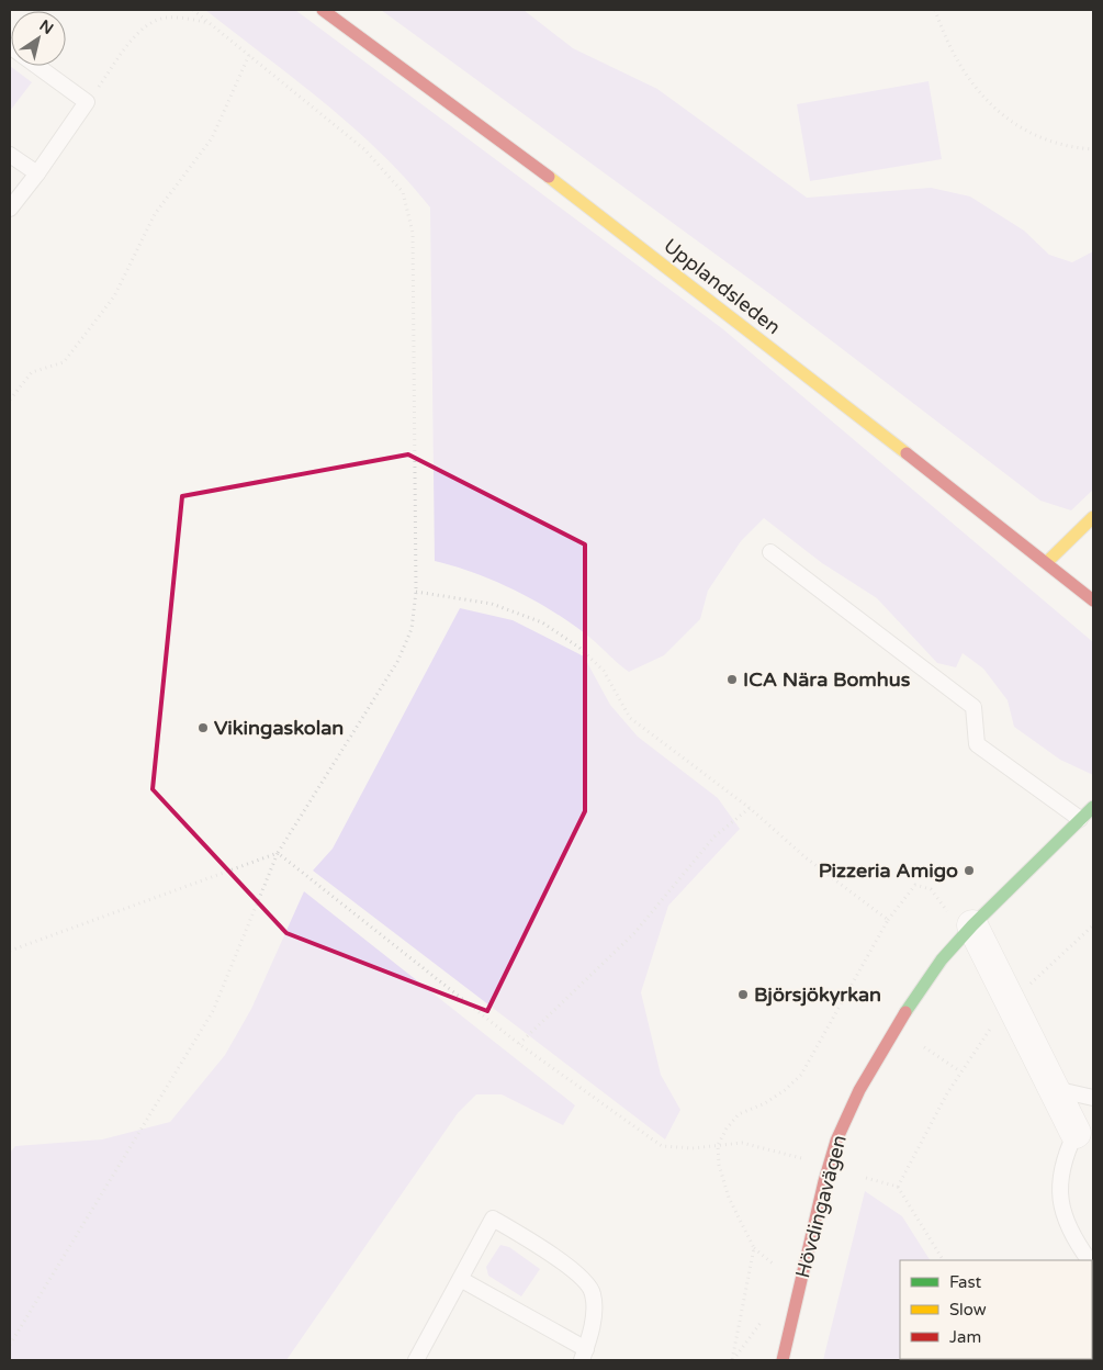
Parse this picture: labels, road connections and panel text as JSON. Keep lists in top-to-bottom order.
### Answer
{
  "streets": {
    "street": ["Upplandsleden", "Hövdingavägen"]
  },
  "places": [
    "ICA Nära Bomhus",
    "Vikingaskolan",
    "Pizzeria Amigo",
    "Björsjökyrkan"
  ],
  "legend": ["Fast", "Slow", "Jam"],
  "north": "top right"
}
